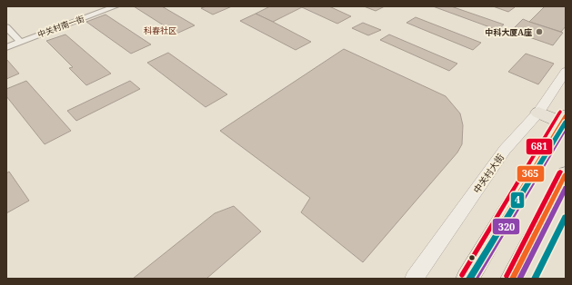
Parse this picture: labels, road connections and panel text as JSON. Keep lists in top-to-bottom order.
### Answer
{
  "streets": {
    "street": ["中关村南一街", "中关村大街"]
  },
  "districts": ["科春社区"],
  "places": ["中科大厦A座"],
  "lines": [
    "transit line 681",
    "transit line 365",
    "transit line 4",
    "transit line 320"
  ]
}
